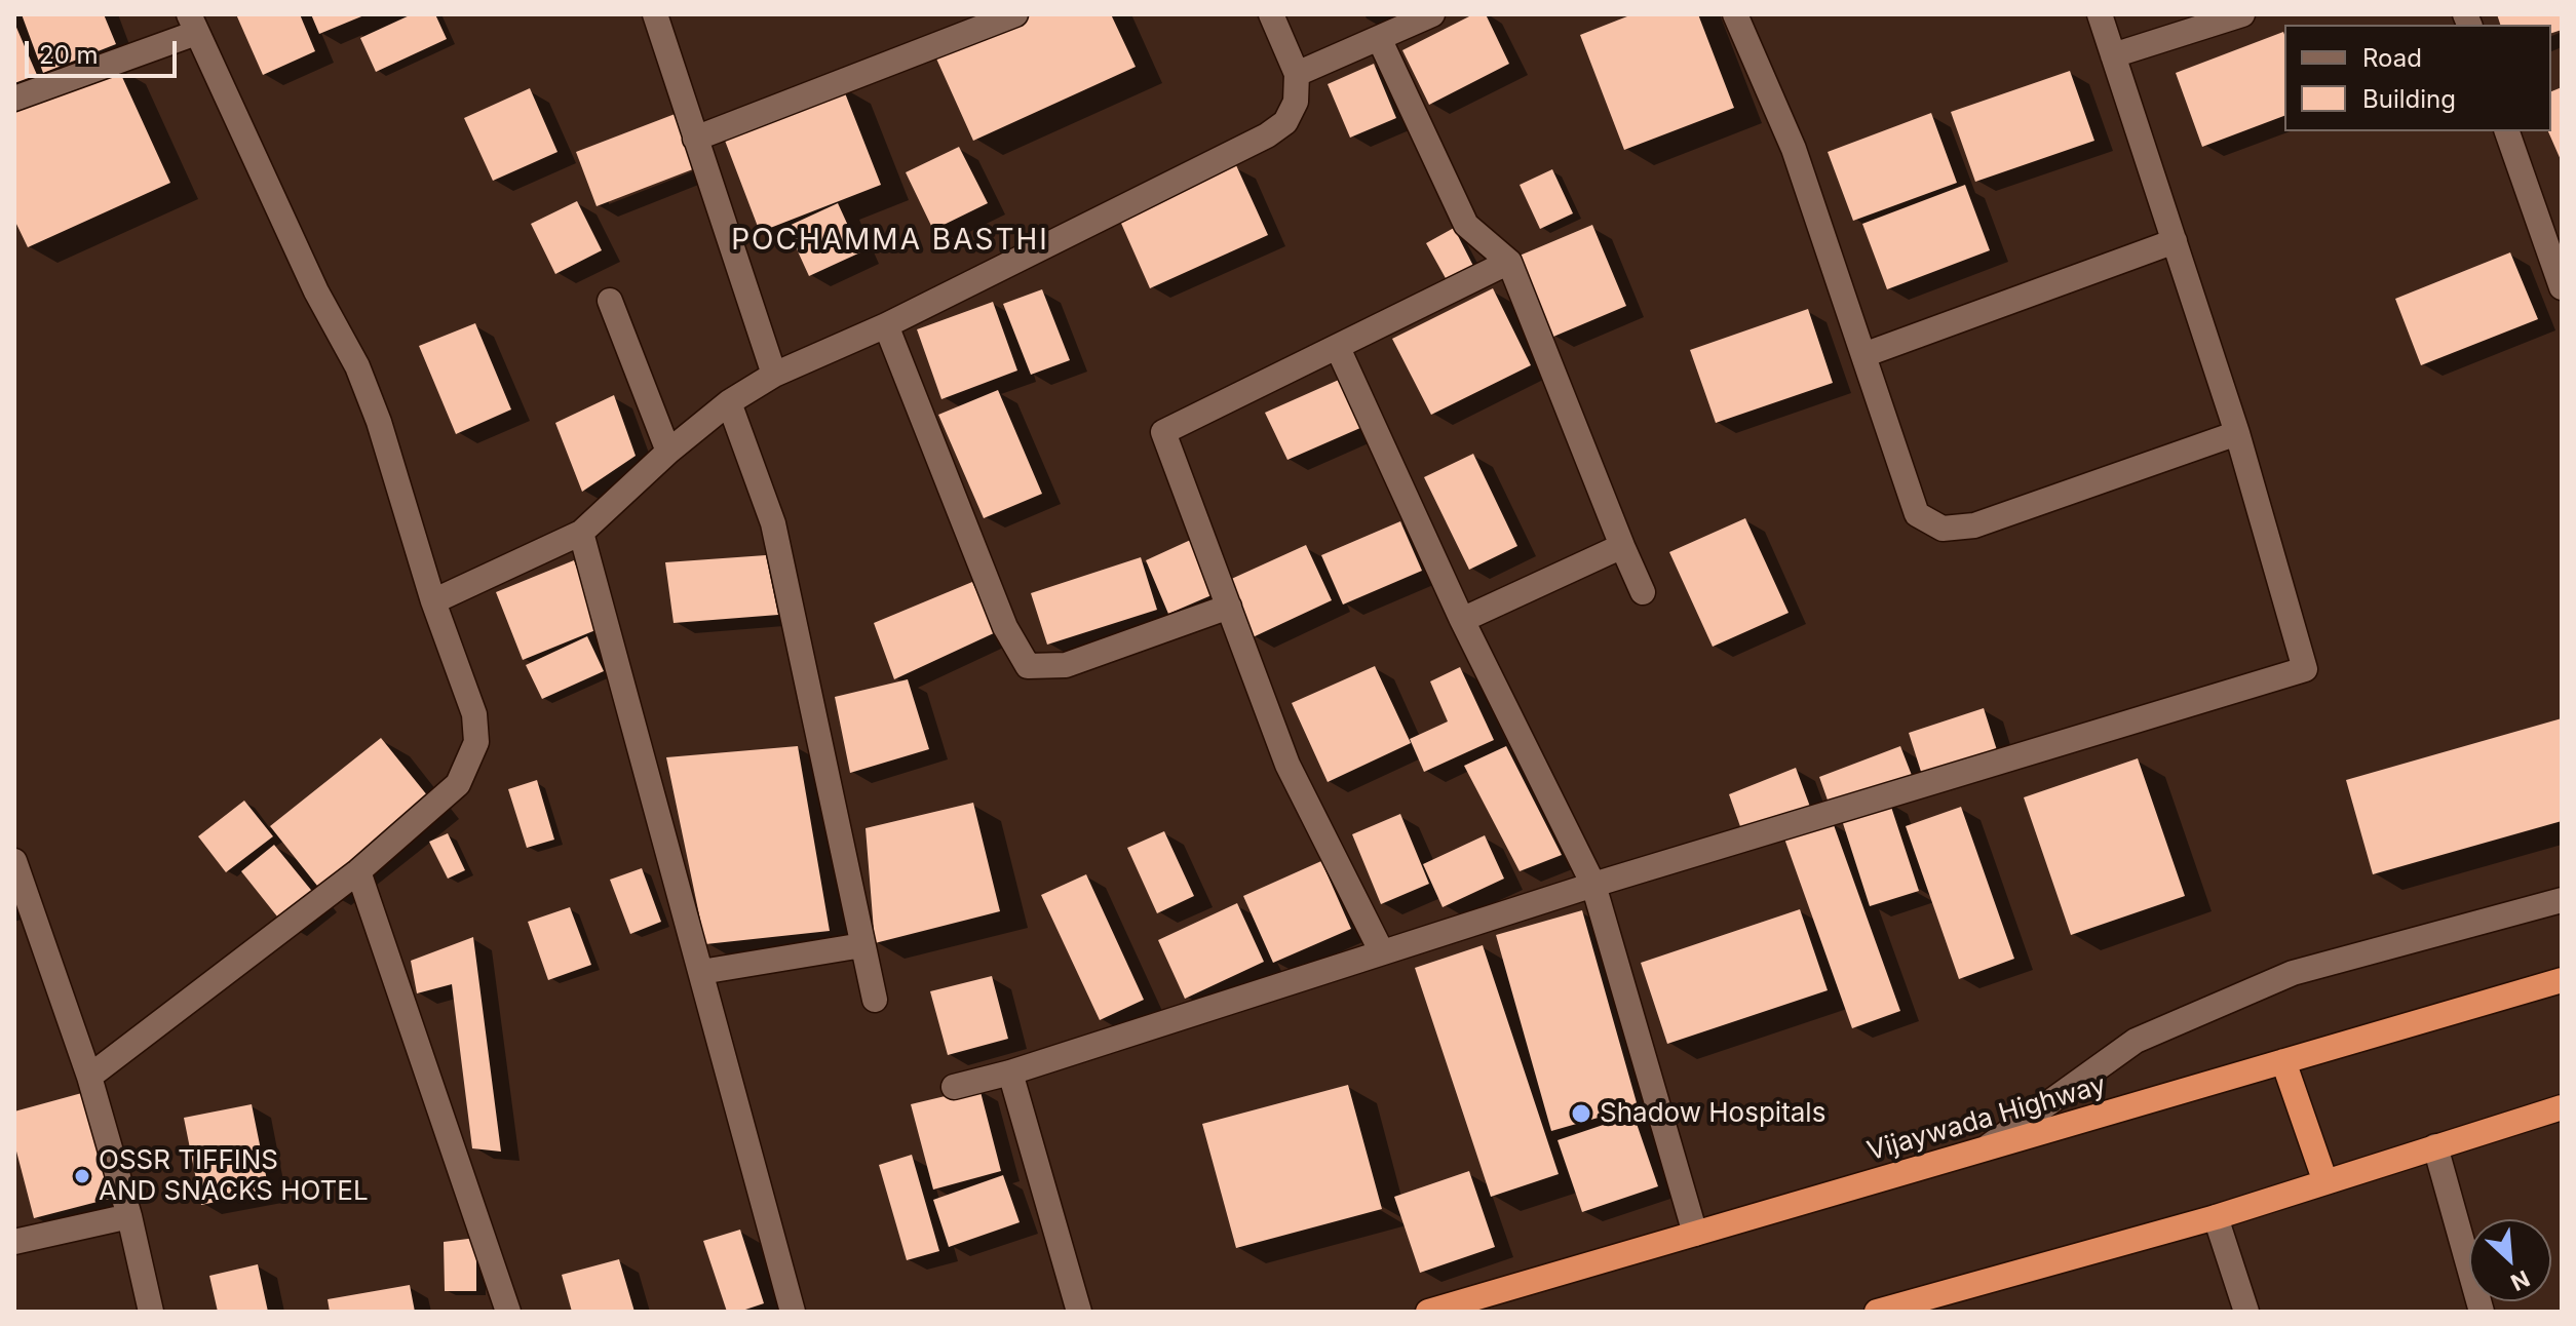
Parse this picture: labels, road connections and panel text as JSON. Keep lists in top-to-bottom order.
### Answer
{
  "streets": {
    "highway": ["Vijaywada Highway"]
  },
  "districts": ["POCHAMMA BASTHI"],
  "places": ["Shadow Hospitals", "OSSR TIFFINS AND SNACKS HOTEL"],
  "legend": ["Road", "Building"],
  "scale_bar": "20 m",
  "north": "bottom right"
}
